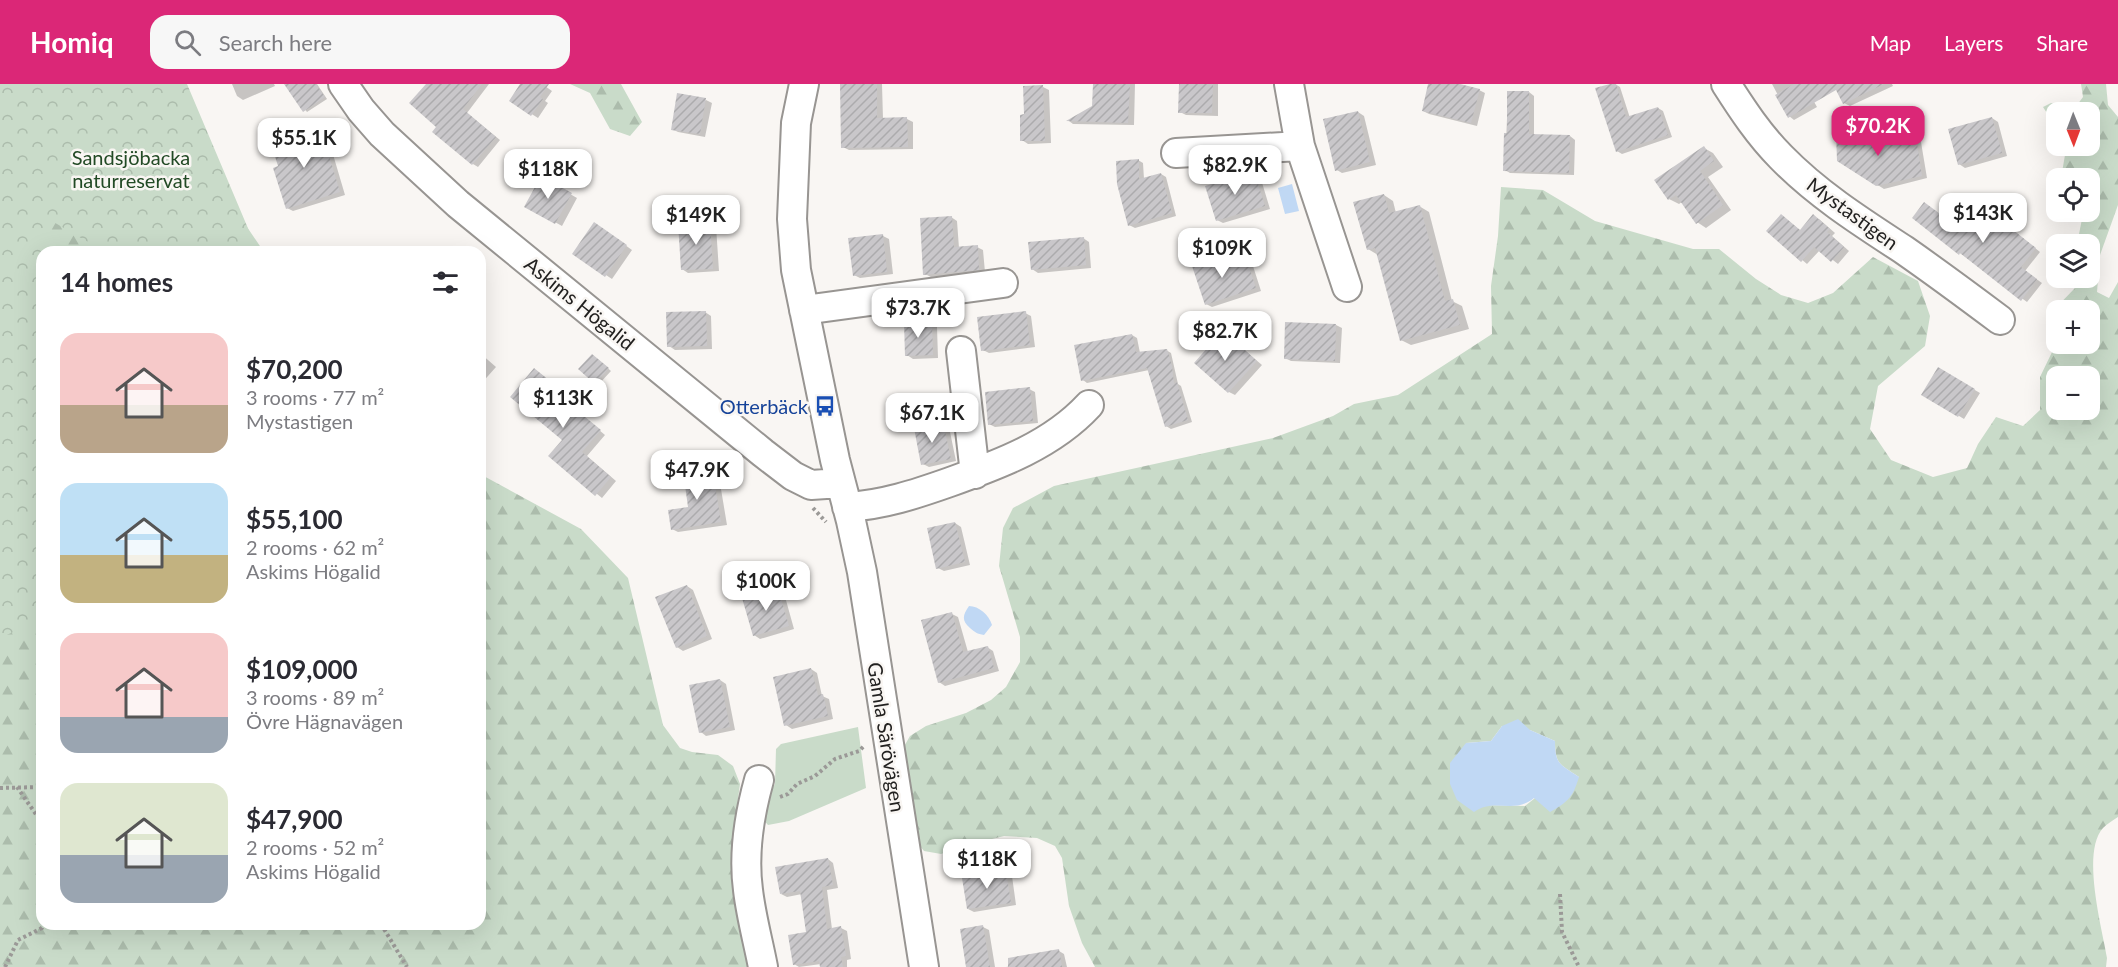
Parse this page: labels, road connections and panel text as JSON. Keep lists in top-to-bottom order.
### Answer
{
  "streets": {
    "street": ["Mystastigen", "Askims Högalid", "Gamla Särövägen"]
  },
  "crossings": [
    ["Askims Högalid", "Gamla Särövägen"]
  ],
  "parks": ["Sandsjöbacka naturreservat"],
  "places": {
    "bus stop": ["Otterbäck"]
  },
  "north": "bottom",
  "page": {
    "header": "Homiq",
    "search": "Search here",
    "nav": ["Map", "Layers", "Share"],
    "map_buttons": ["+", "−"],
    "price": [
      "$70.2K",
      "$55.1K",
      "$82.9K",
      "$118K",
      "$143K",
      "$149K",
      "$109K",
      "$73.7K",
      "$82.7K",
      "$113K",
      "$67.1K",
      "$47.9K",
      "$100K",
      "$118K"
    ],
    "heading": "14 homes",
    "list": [
      {
        "name": "$70,200",
        "note": "3 rooms · 77 m² · Mystastigen"
      },
      {
        "name": "$55,100",
        "note": "2 rooms · 62 m² · Askims Högalid"
      },
      {
        "name": "$109,000",
        "note": "3 rooms · 89 m² · Övre Hägnavägen"
      },
      {
        "name": "$47,900",
        "note": "2 rooms · 52 m² · Askims Högalid"
      }
    ]
  }
}
